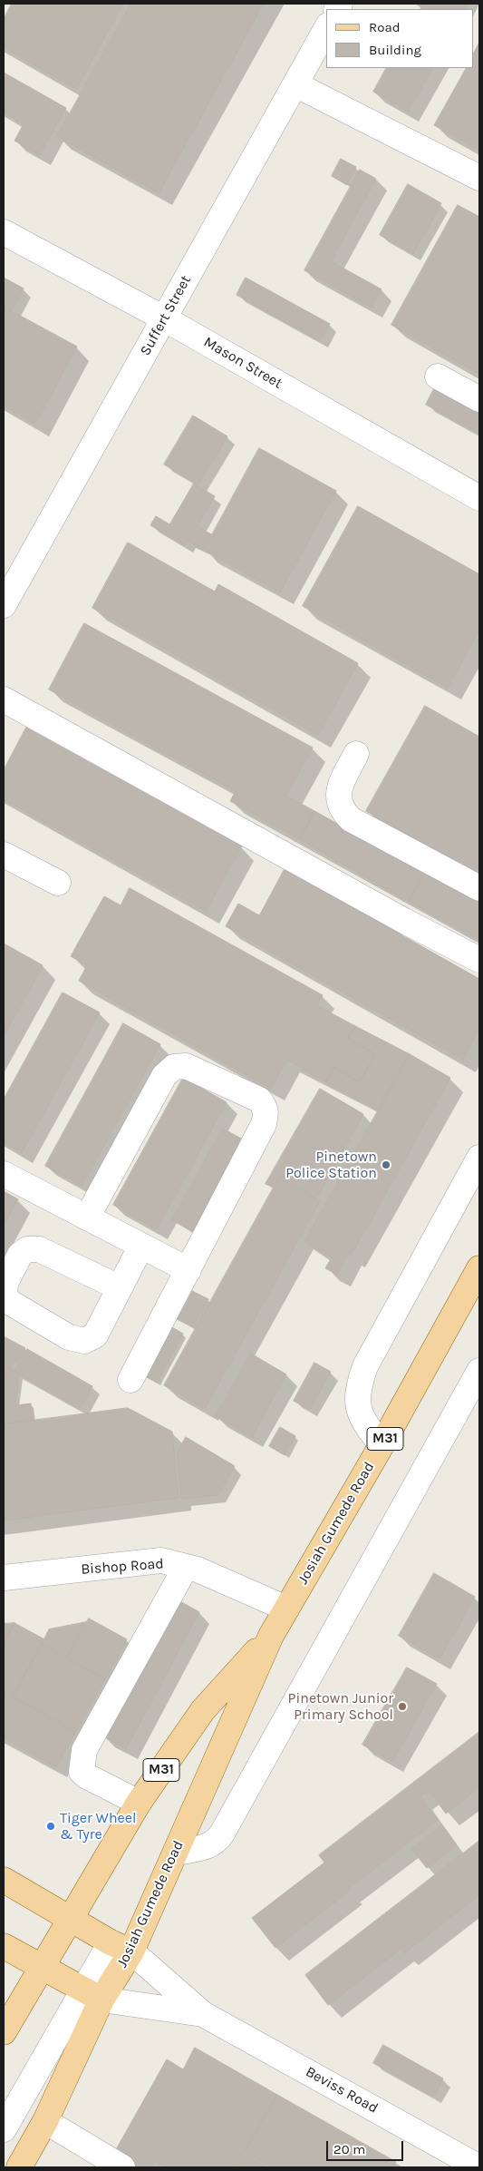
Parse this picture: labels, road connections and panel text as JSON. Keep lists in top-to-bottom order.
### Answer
{
  "streets": {
    "main road": ["M31", "Josiah Gumede Road", "Beviss Road"],
    "street": ["Suffert Street", "Mason Street", "Bishop Road"]
  },
  "crossings": [
    ["Suffert Street", "Mason Street"],
    ["Josiah Gumede Road", "Bishop Road"],
    ["Josiah Gumede Road", "Beviss Road"]
  ],
  "places": ["Pinetown Police Station", "Pinetown Junior Primary School", "Tiger Wheel & Tyre"],
  "legend": ["Road", "Building"],
  "scale_bar": "20 m"
}
